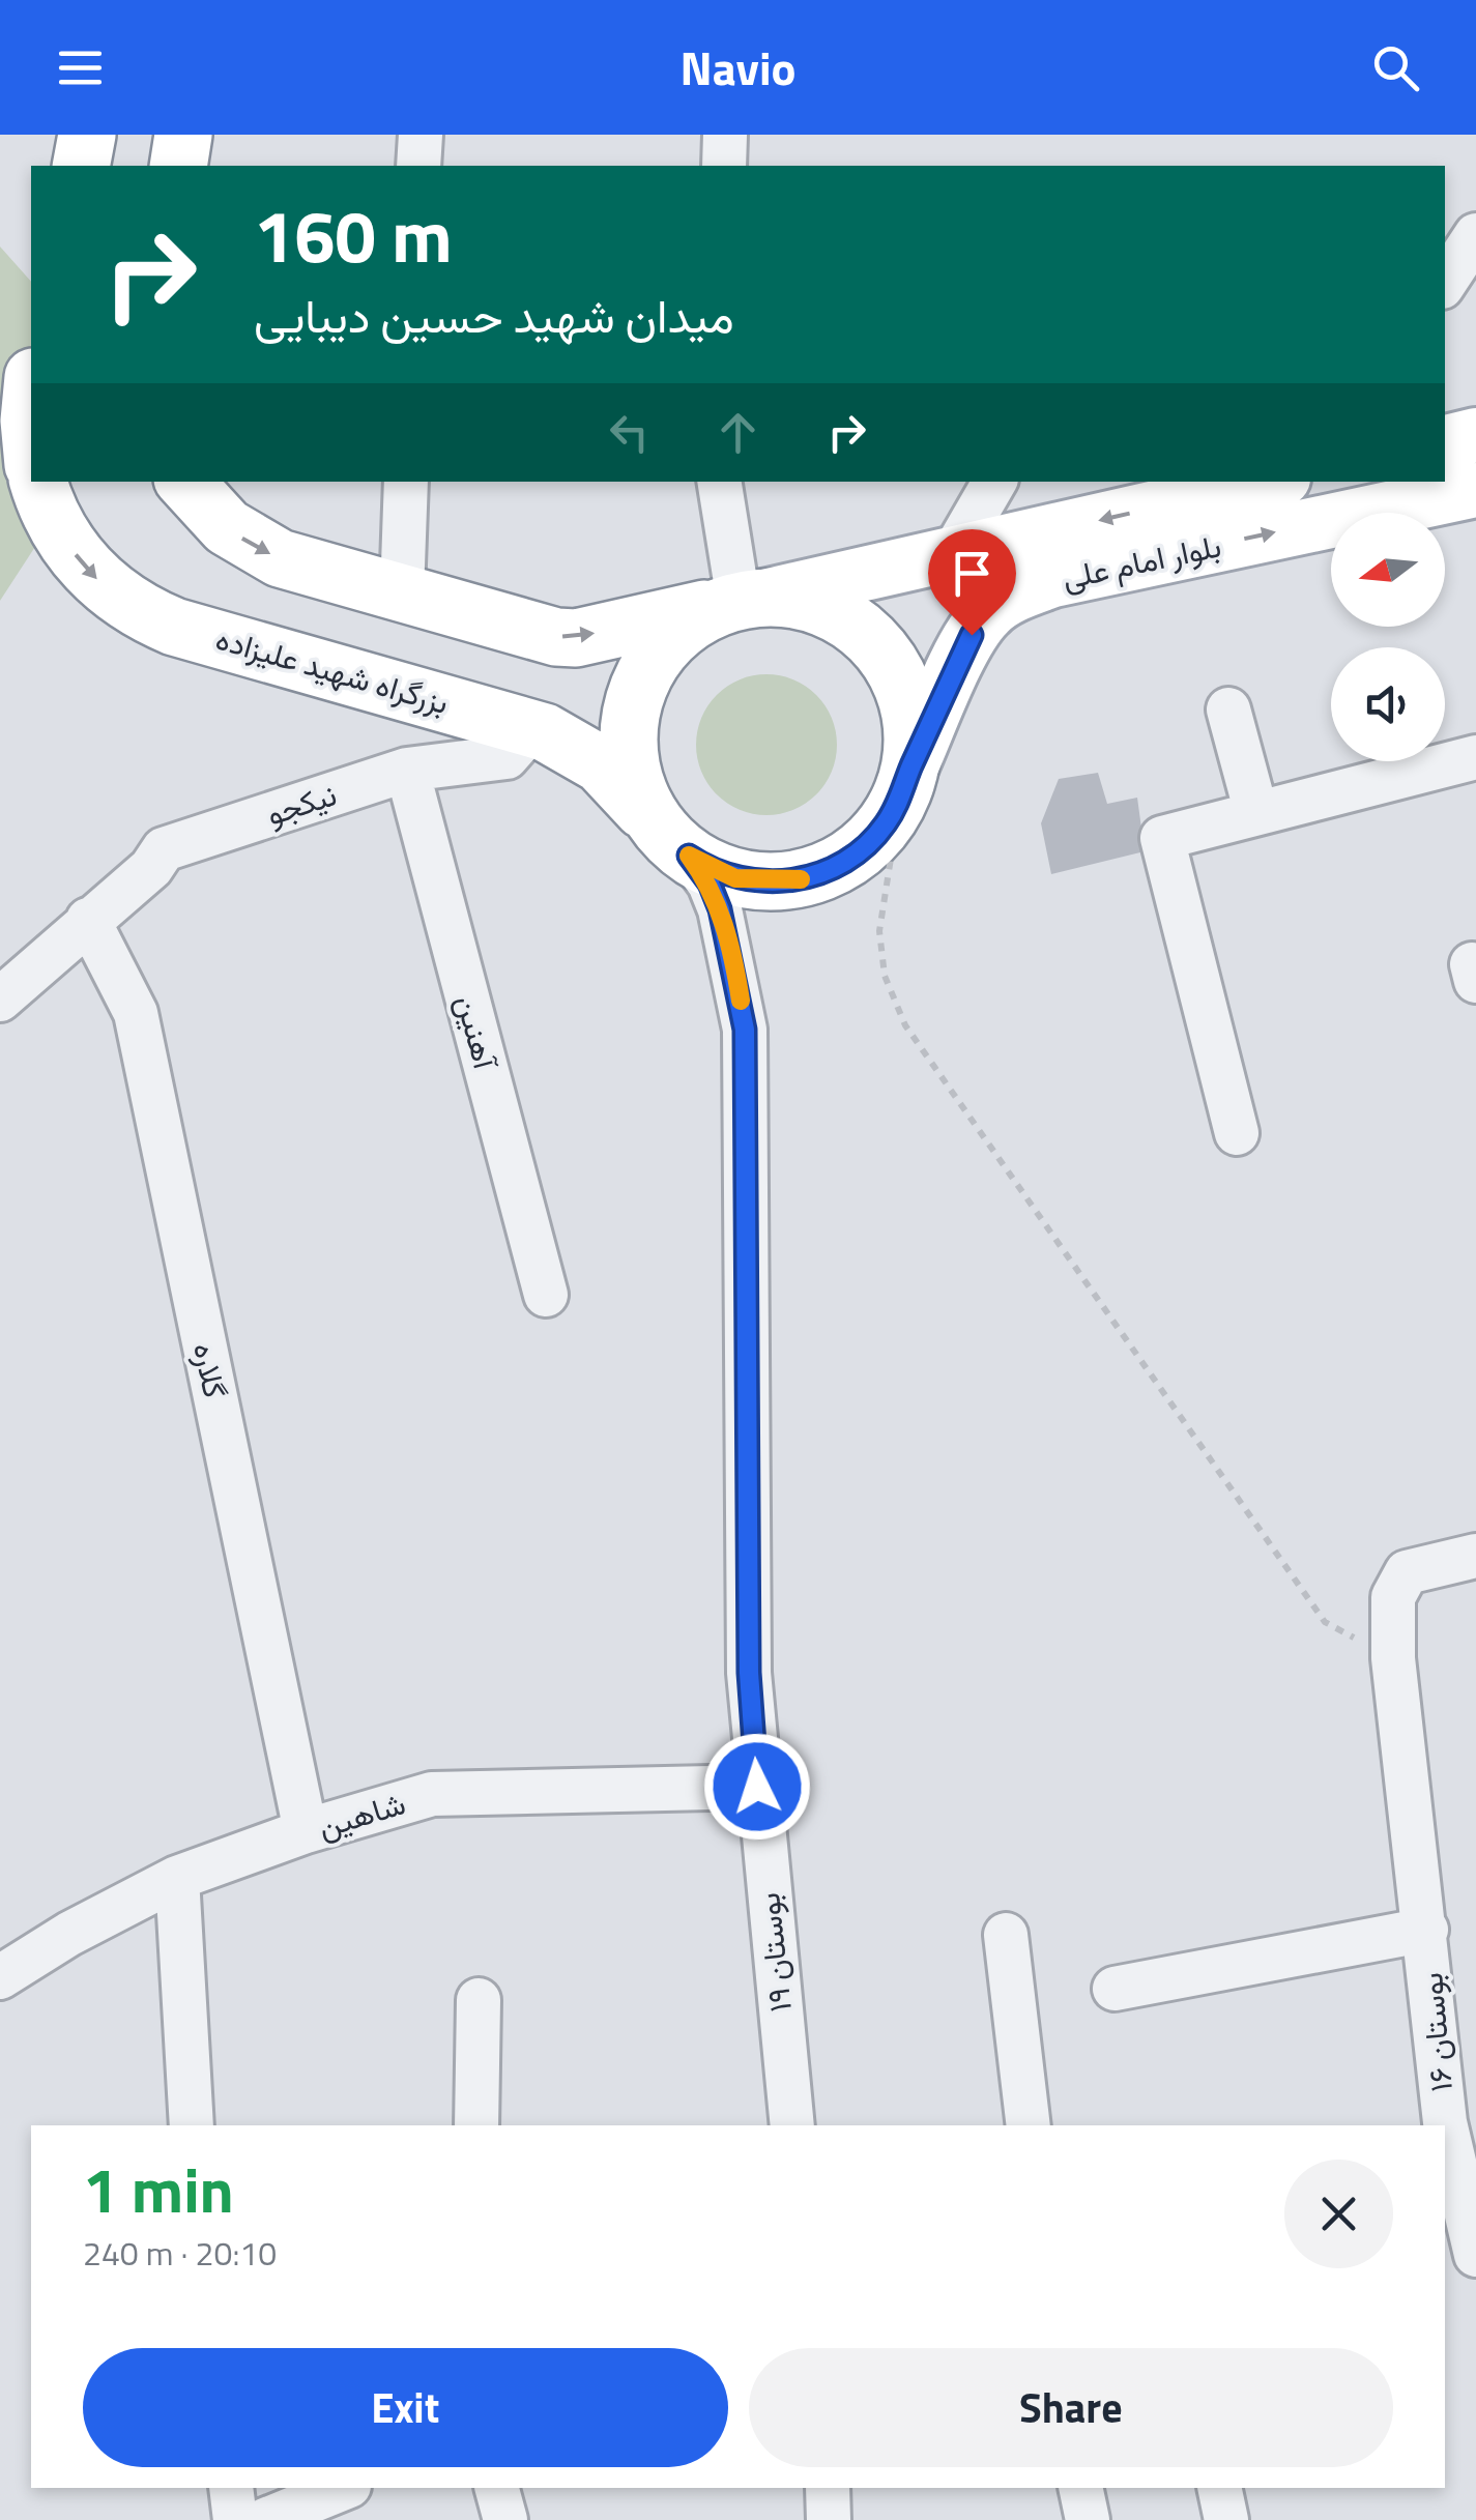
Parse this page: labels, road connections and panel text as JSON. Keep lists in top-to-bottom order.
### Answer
{
  "streets": {
    "highway": ["بزرگراه شهید علیزاده"],
    "main road": ["بلوار امام علی"],
    "street": [
      "نیکجو",
      "آهنین",
      "گلاره",
      "شاهین",
      "بوستان ۱۹",
      "بوستان ۱۶"
    ]
  },
  "crossings": [
    ["بلوار امام علی", "بزرگراه شهید علیزاده"],
    ["بلوار امام علی", "بوستان ۱۹"],
    ["بزرگراه شهید علیزاده", "نیکجو"],
    ["بزرگراه شهید علیزاده", "بوستان ۱۹"],
    ["نیکجو", "آهنین"],
    ["نیکجو", "گلاره"],
    ["گلاره", "شاهین"],
    ["شاهین", "بوستان ۱۹"]
  ],
  "north": "left",
  "page": {
    "header": "Navio",
    "turn": ["160 m", "میدان شهید حسین دیبایی"],
    "heading": ["1 min", "240 m · 20:10"],
    "buttons": ["Exit", "Share"]
  }
}
